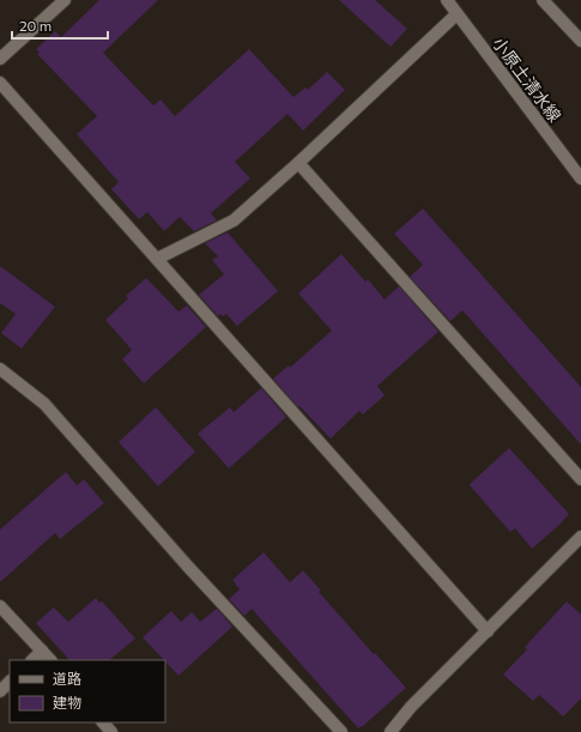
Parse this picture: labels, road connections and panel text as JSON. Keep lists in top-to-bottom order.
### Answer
{
  "streets": {
    "street": ["小原土清水線"]
  },
  "legend": ["道路", "建物"],
  "scale_bar": "20 m"
}
